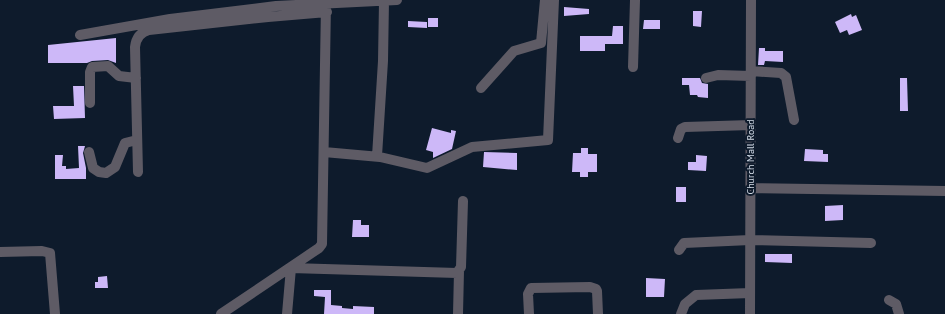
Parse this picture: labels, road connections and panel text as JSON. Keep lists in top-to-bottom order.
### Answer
{
  "streets": {
    "street": ["Church Mall Road"]
  }
}
